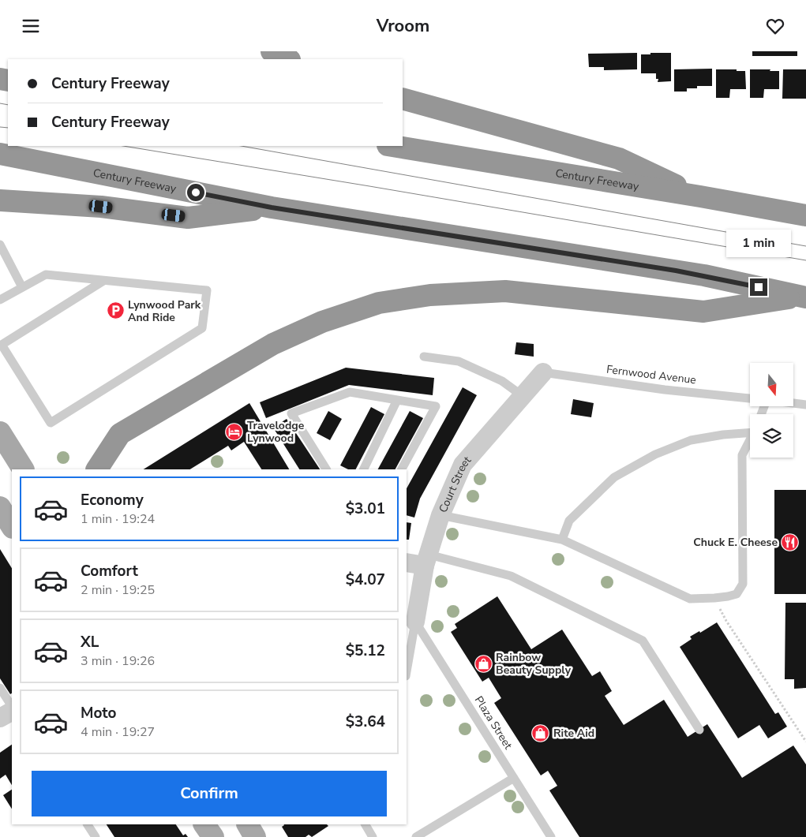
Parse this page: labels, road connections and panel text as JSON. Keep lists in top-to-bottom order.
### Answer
{
  "streets": {
    "highway": ["Century Freeway"],
    "street": ["Court Street"],
    "lane": ["Fernwood Avenue", "Plaza Street"]
  },
  "crossings": [
    ["Fernwood Avenue", "Court Street"],
    ["Court Street", "Plaza Street"]
  ],
  "places": {
    "parking": ["Lynwood Park And Ride"],
    "hotel": ["Travelodge Lynwood"],
    "restaurant": ["Chuck E. Cheese"],
    "shop": ["Rainbow Beauty Supply", "Rite Aid"]
  },
  "north": "bottom",
  "page": {
    "header": "Vroom",
    "banner": ["Century Freeway", "Century Freeway"],
    "bubble": "1 min",
    "list": [
      {
        "name": "Economy",
        "note": "1 min · 19:24",
        "value": "$3.01"
      },
      {
        "name": "Comfort",
        "note": "2 min · 19:25",
        "value": "$4.07"
      },
      {
        "name": "XL",
        "note": "3 min · 19:26",
        "value": "$5.12"
      },
      {
        "name": "Moto",
        "note": "4 min · 19:27",
        "value": "$3.64"
      }
    ],
    "buttons": "Confirm"
  }
}
